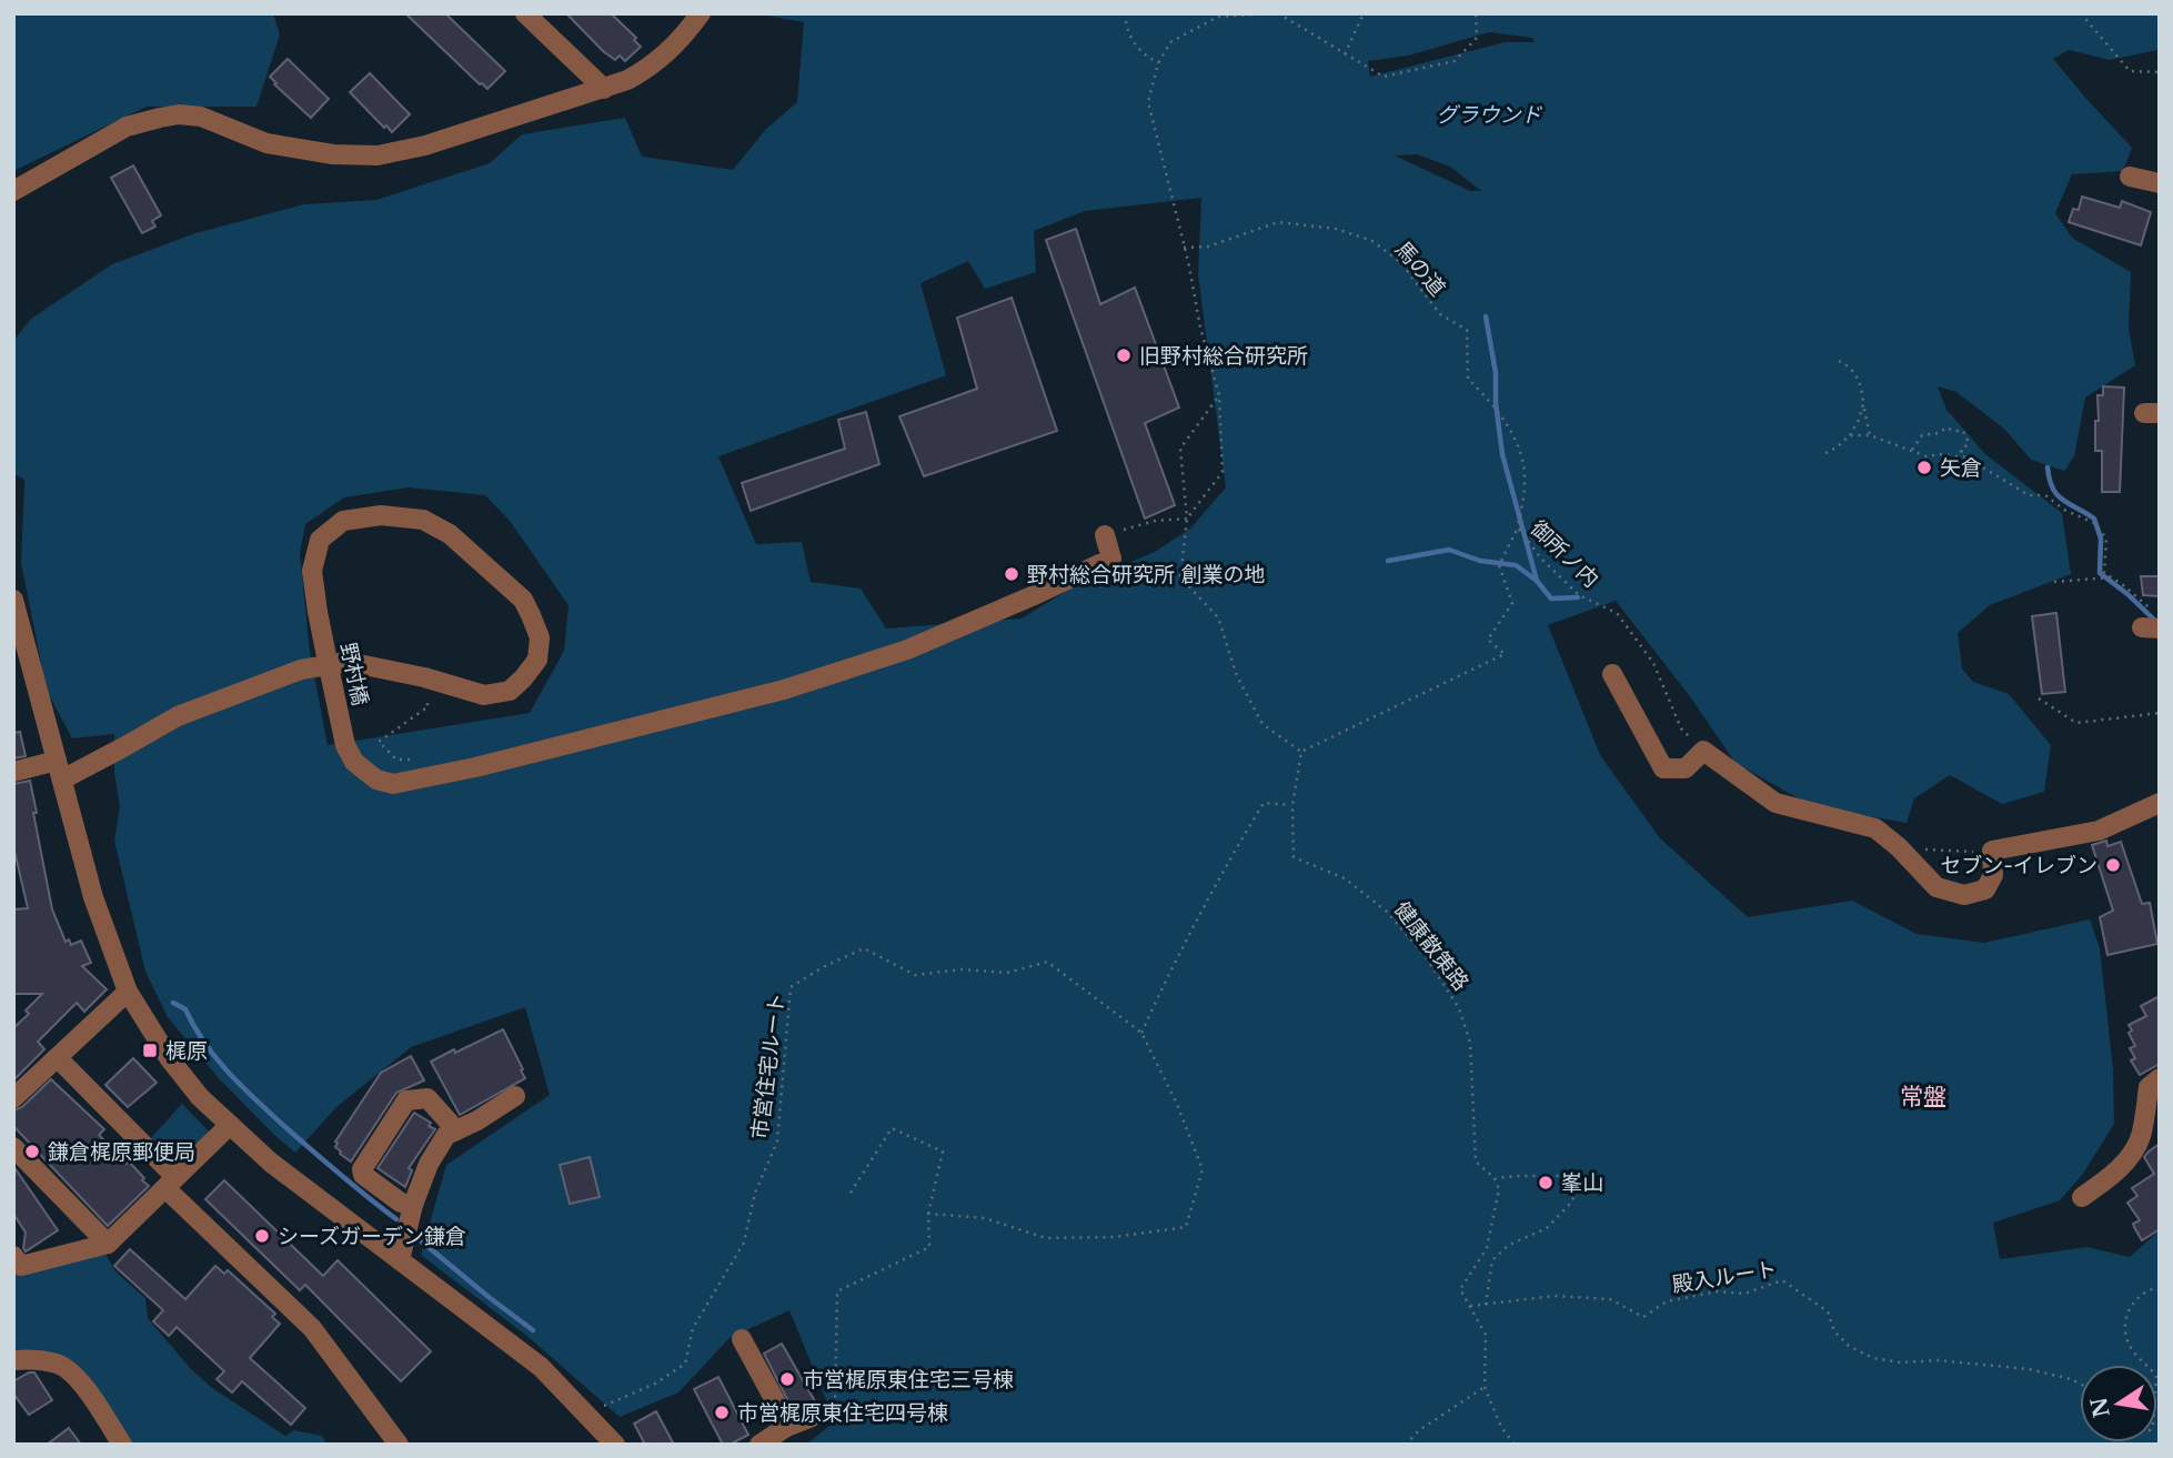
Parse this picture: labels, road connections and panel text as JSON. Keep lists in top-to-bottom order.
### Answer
{
  "streets": {
    "street": ["野村橋"],
    "path": [
      "馬の道",
      "御所ノ内",
      "健康散策路",
      "市営住宅ルート",
      "殿入ルート"
    ]
  },
  "crossings": [
    ["馬の道", "御所ノ内"],
    ["御所ノ内", "健康散策路"]
  ],
  "districts": ["常盤"],
  "parks": ["グラウンド"],
  "places": {
    "other": [
      "旧野村総合研究所",
      "矢倉",
      "野村総合研究所 創業の地",
      "セブン-イレブン",
      "鎌倉梶原郵便局",
      "峯山",
      "シーズガーデン鎌倉",
      "市営梶原東住宅三号棟",
      "市営梶原東住宅四号棟"
    ],
    "transit": ["梶原"]
  },
  "north": "left"
}
